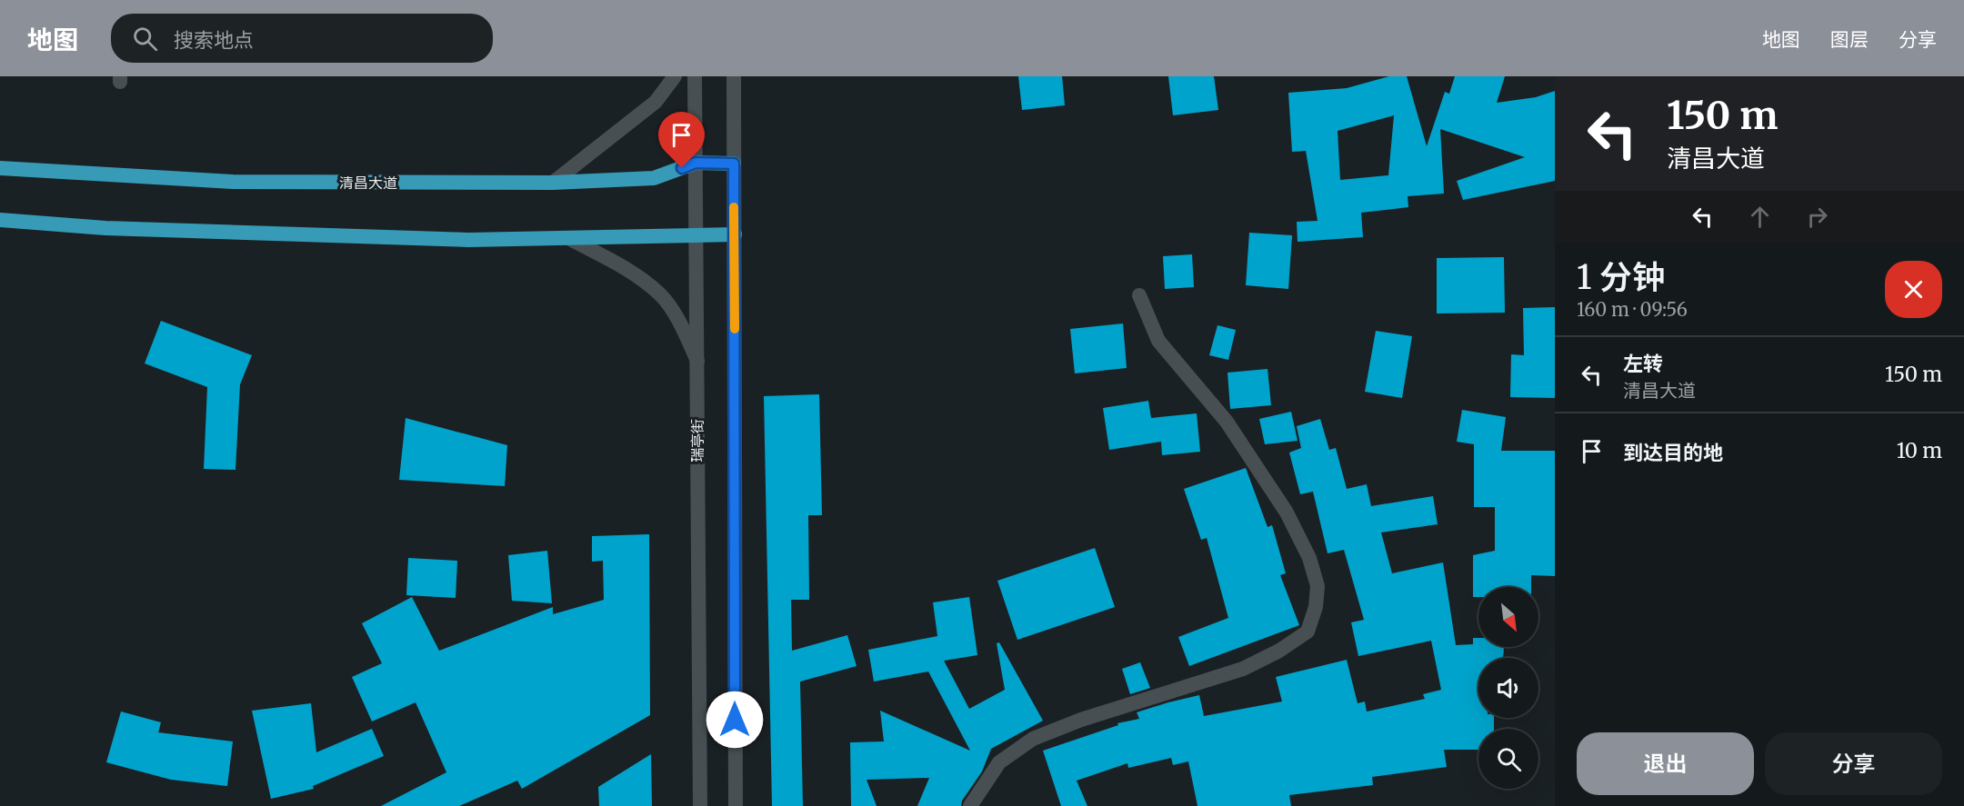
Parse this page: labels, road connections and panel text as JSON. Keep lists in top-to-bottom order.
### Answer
{
  "streets": {
    "main road": ["清昌大道", "瑞亭街"]
  },
  "crossings": [
    ["清昌大道", "瑞亭街"]
  ],
  "north": "bottom right",
  "page": {
    "header": "地图",
    "search": "搜索地点",
    "nav": ["地图", "图层", "分享"],
    "turn": ["150 m", "清昌大道"],
    "heading": ["1 分钟", "160 m · 09:56"],
    "list": [
      {
        "name": "左转",
        "note": "清昌大道",
        "value": "150 m"
      },
      {
        "name": "到达目的地",
        "value": "10 m"
      }
    ],
    "buttons": ["退出", "分享"]
  }
}
